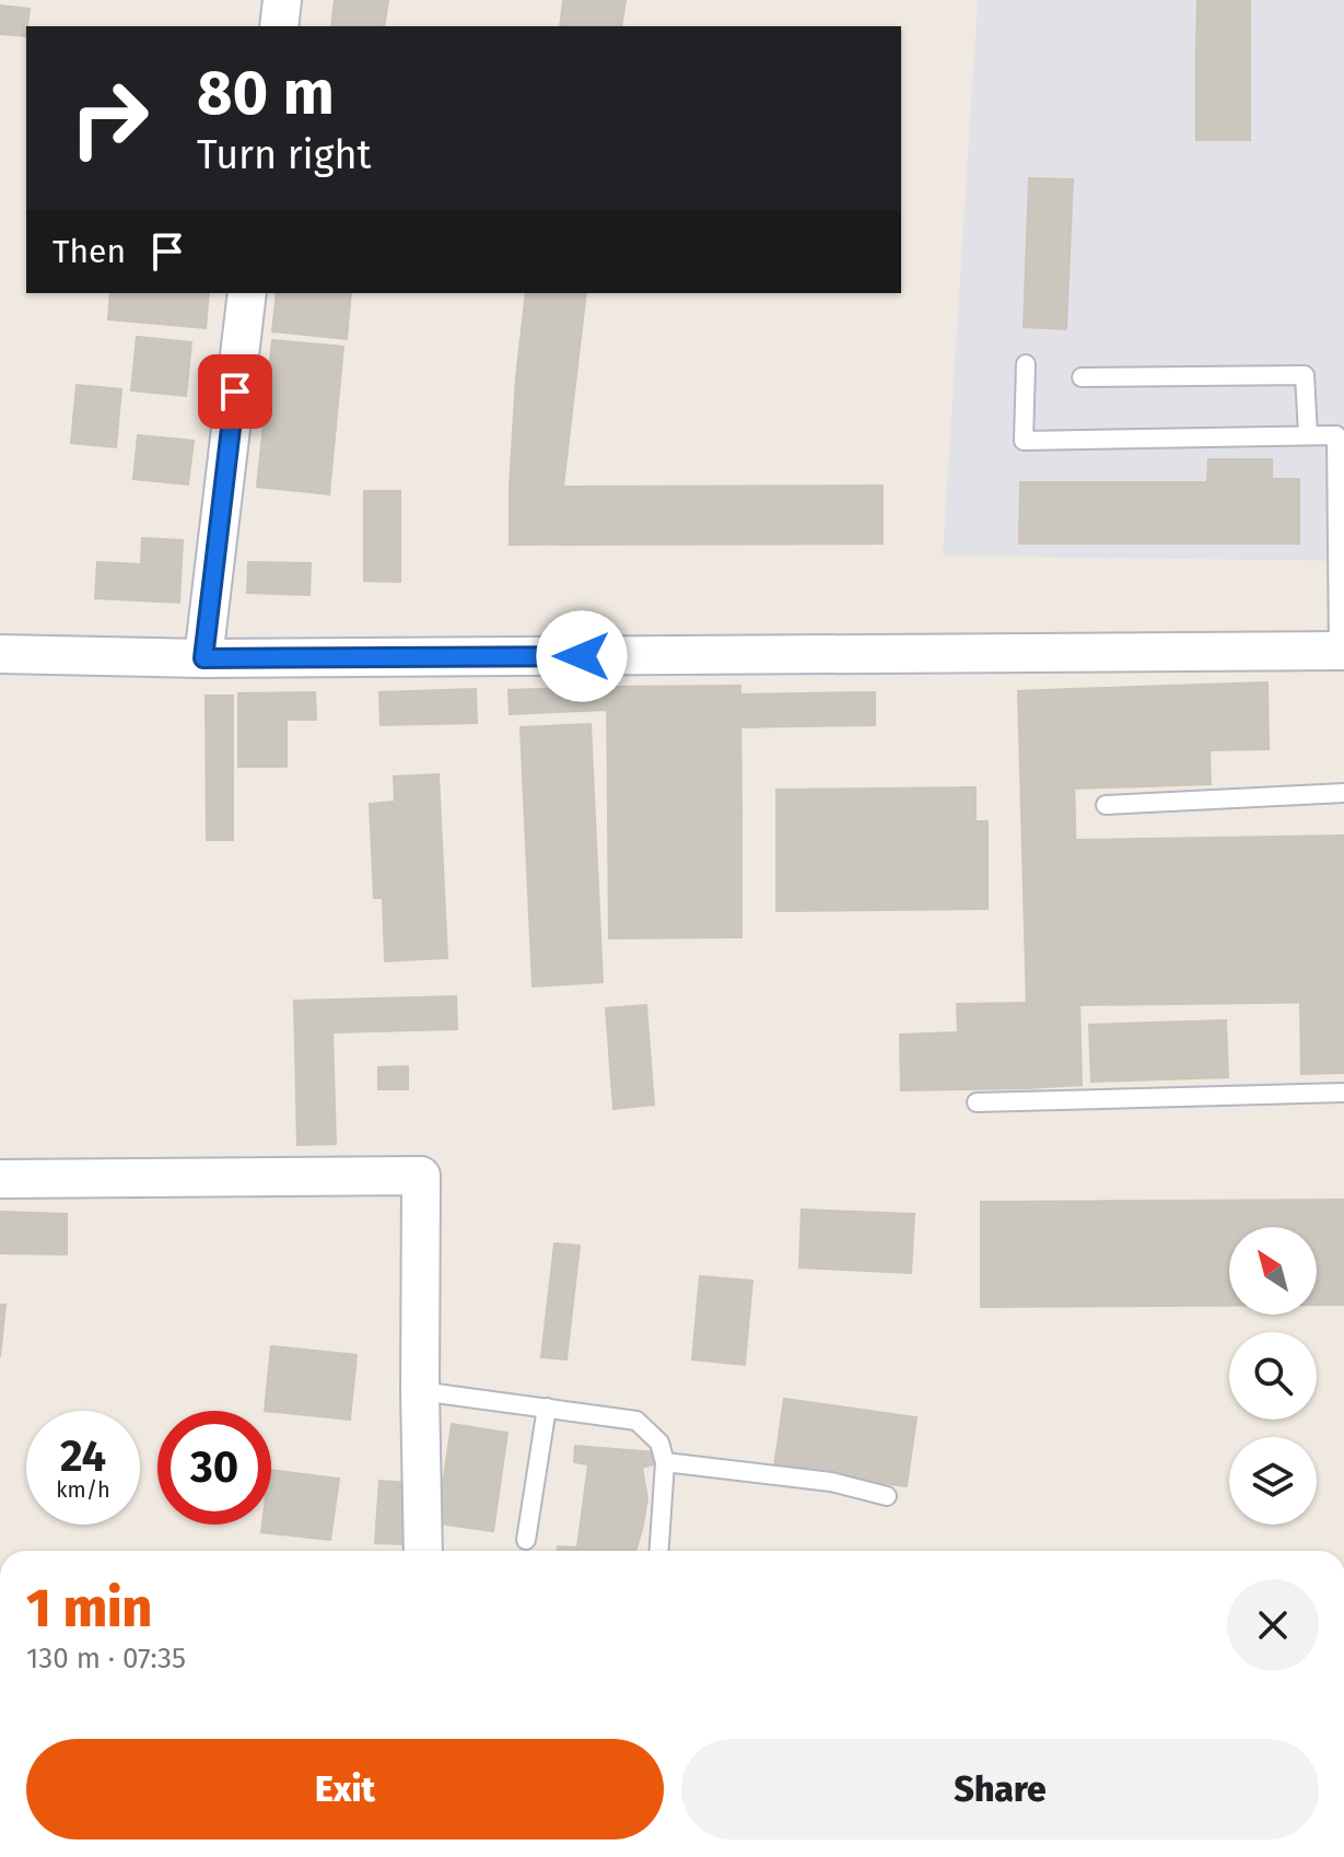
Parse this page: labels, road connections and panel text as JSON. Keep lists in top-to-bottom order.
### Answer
{
  "north": "top left",
  "page": {
    "turn": ["80 m", "Turn right"],
    "then": "Then",
    "speed": "24 km/h",
    "limit": "30",
    "heading": ["1 min", "130 m · 07:35"],
    "buttons": ["Exit", "Share"]
  }
}
